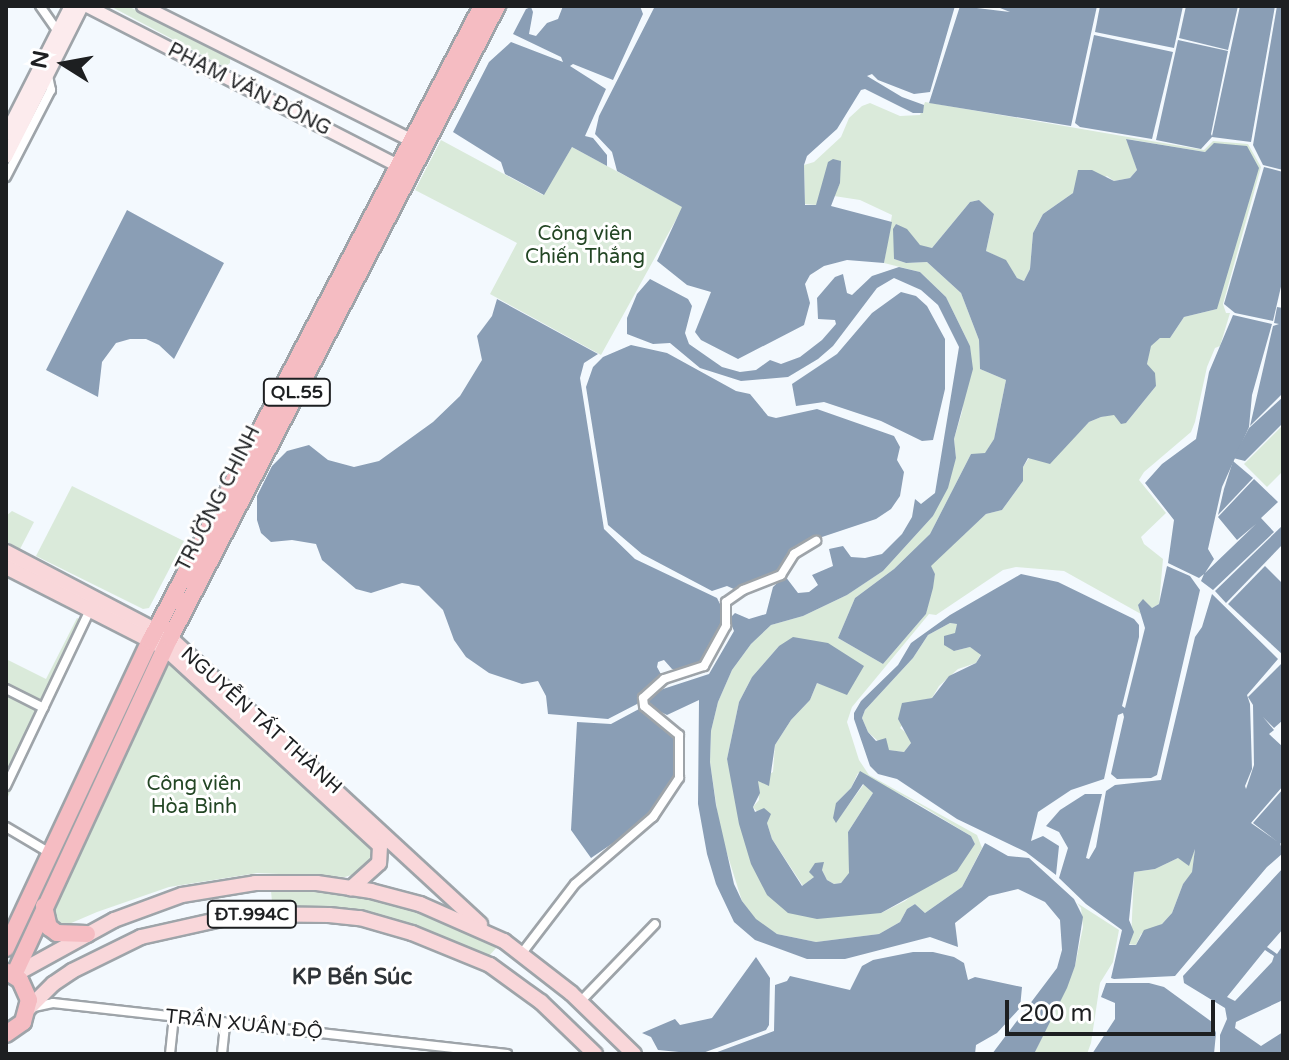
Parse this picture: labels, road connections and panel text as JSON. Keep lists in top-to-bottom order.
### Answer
{
  "streets": {
    "highway": ["QL.55", "TRƯỜNG CHINH"],
    "main road": ["NGUYỄN TẤT THÀNH", "ĐT.994C"],
    "street": ["PHẠM VĂN ĐỒNG", "TRẦN XUÂN ĐỘ"]
  },
  "crossings": [
    ["PHẠM VĂN ĐỒNG", "TRƯỜNG CHINH"],
    ["TRƯỜNG CHINH", "NGUYỄN TẤT THÀNH"],
    ["TRƯỜNG CHINH", "ĐT.994C"],
    ["NGUYỄN TẤT THÀNH", "ĐT.994C"],
    ["ĐT.994C", "TRẦN XUÂN ĐỘ"]
  ],
  "districts": ["KP Bến Súc"],
  "parks": ["Công viên Chiến Thắng", "Công viên Hòa Bình"],
  "scale_bar": "200 m",
  "north": "left"
}
